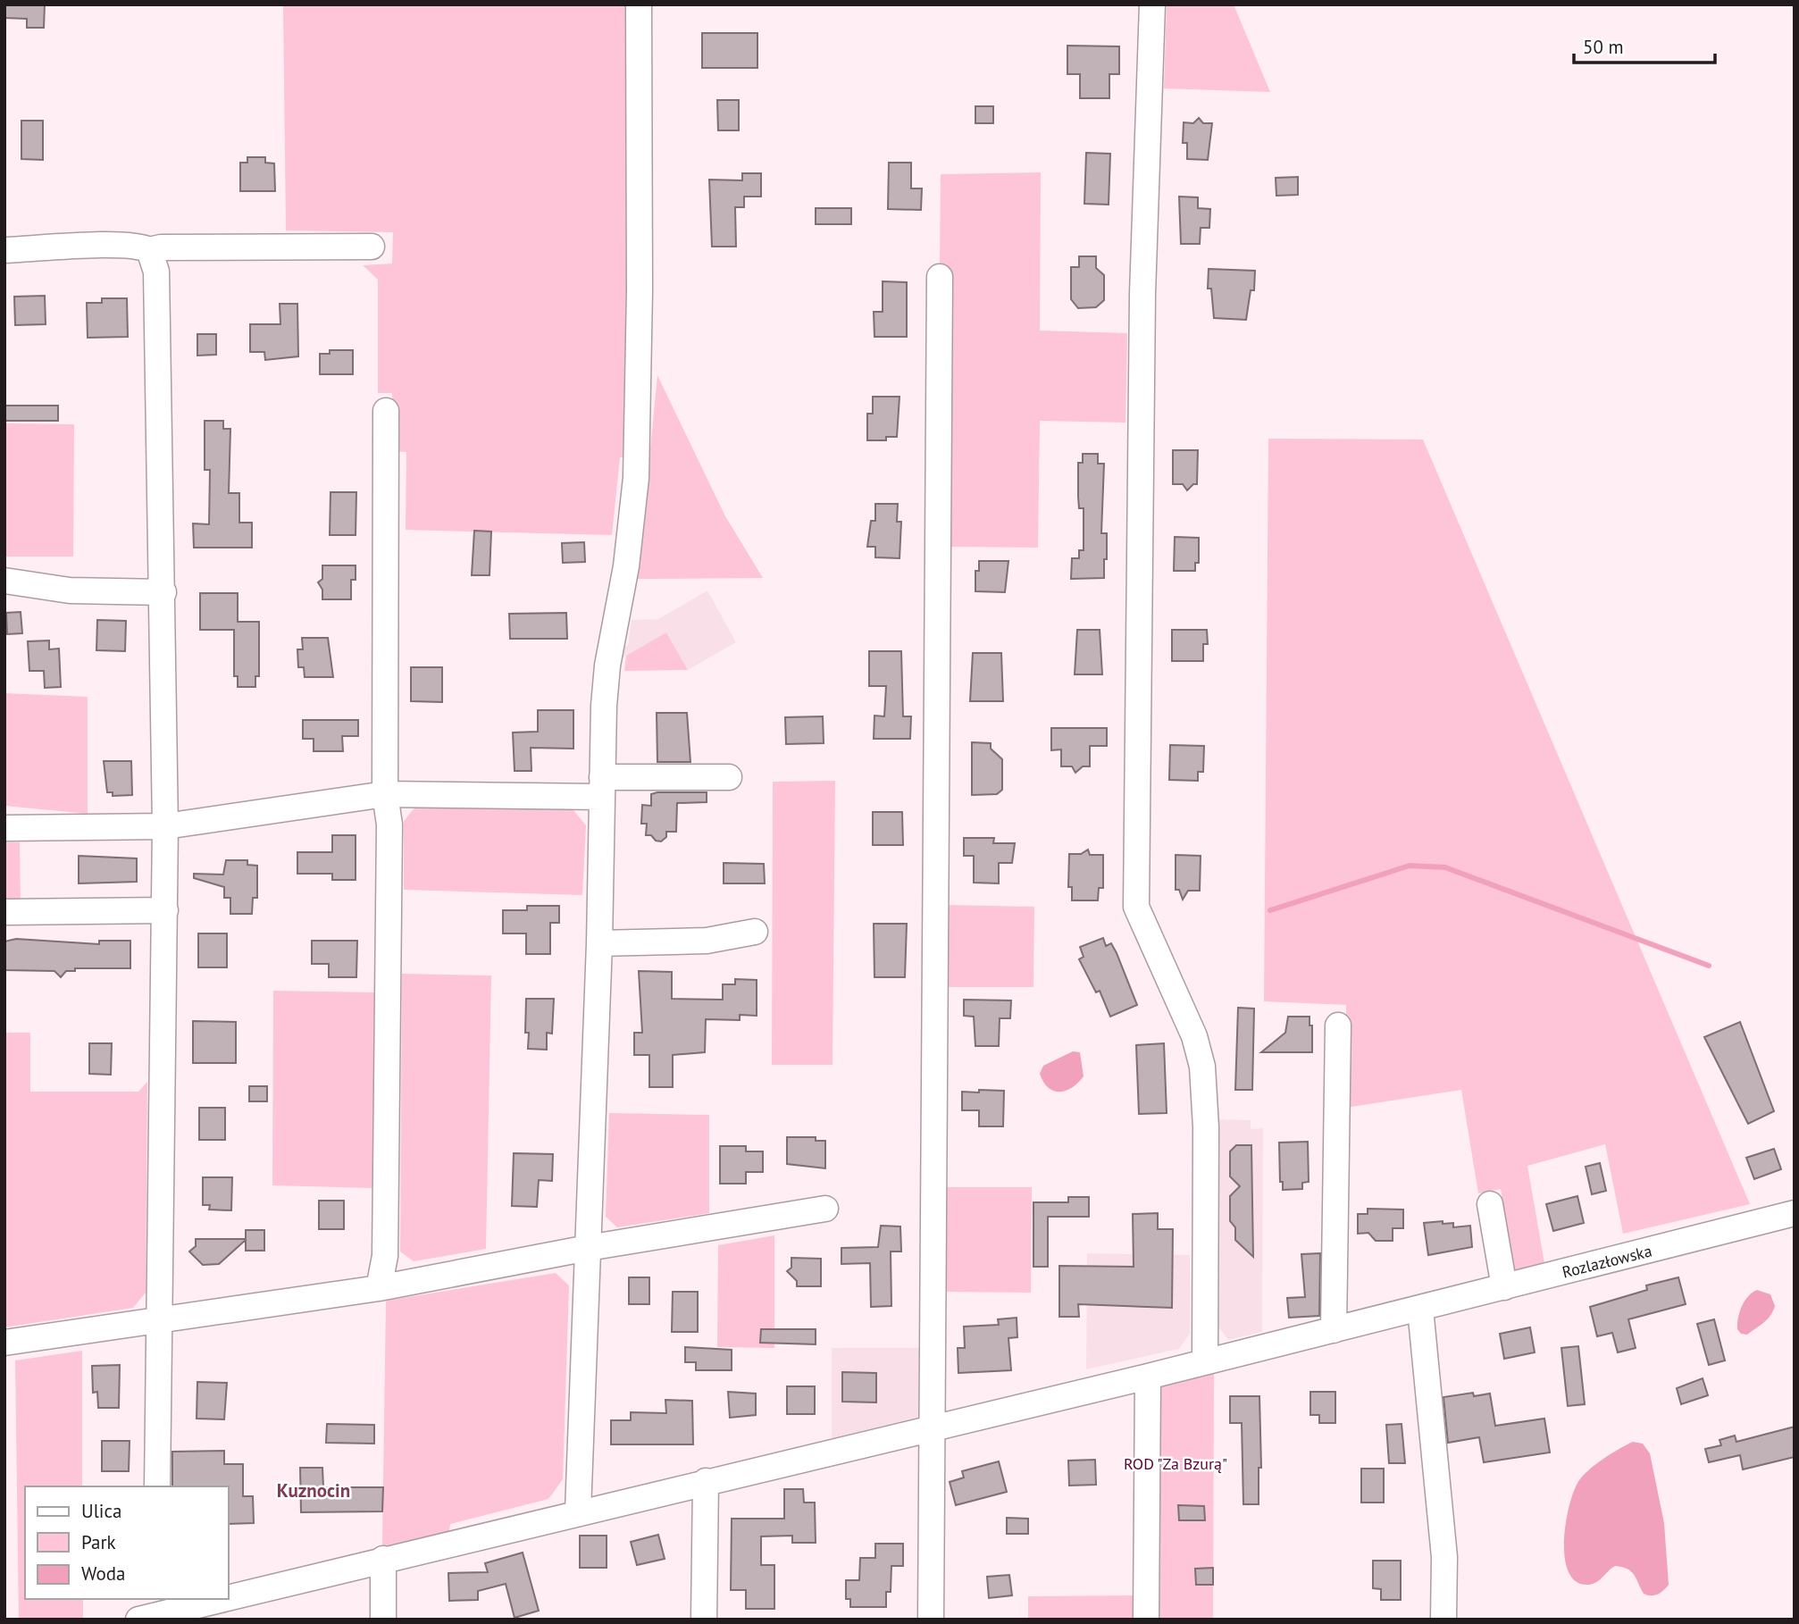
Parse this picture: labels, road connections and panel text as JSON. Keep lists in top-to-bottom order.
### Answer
{
  "streets": {
    "street": ["Rozlazłowska"]
  },
  "districts": ["Kuznocin"],
  "parks": ["ROD \"Za Bzurą\""],
  "legend": ["Ulica", "Park", "Woda"],
  "scale_bar": "50 m"
}
